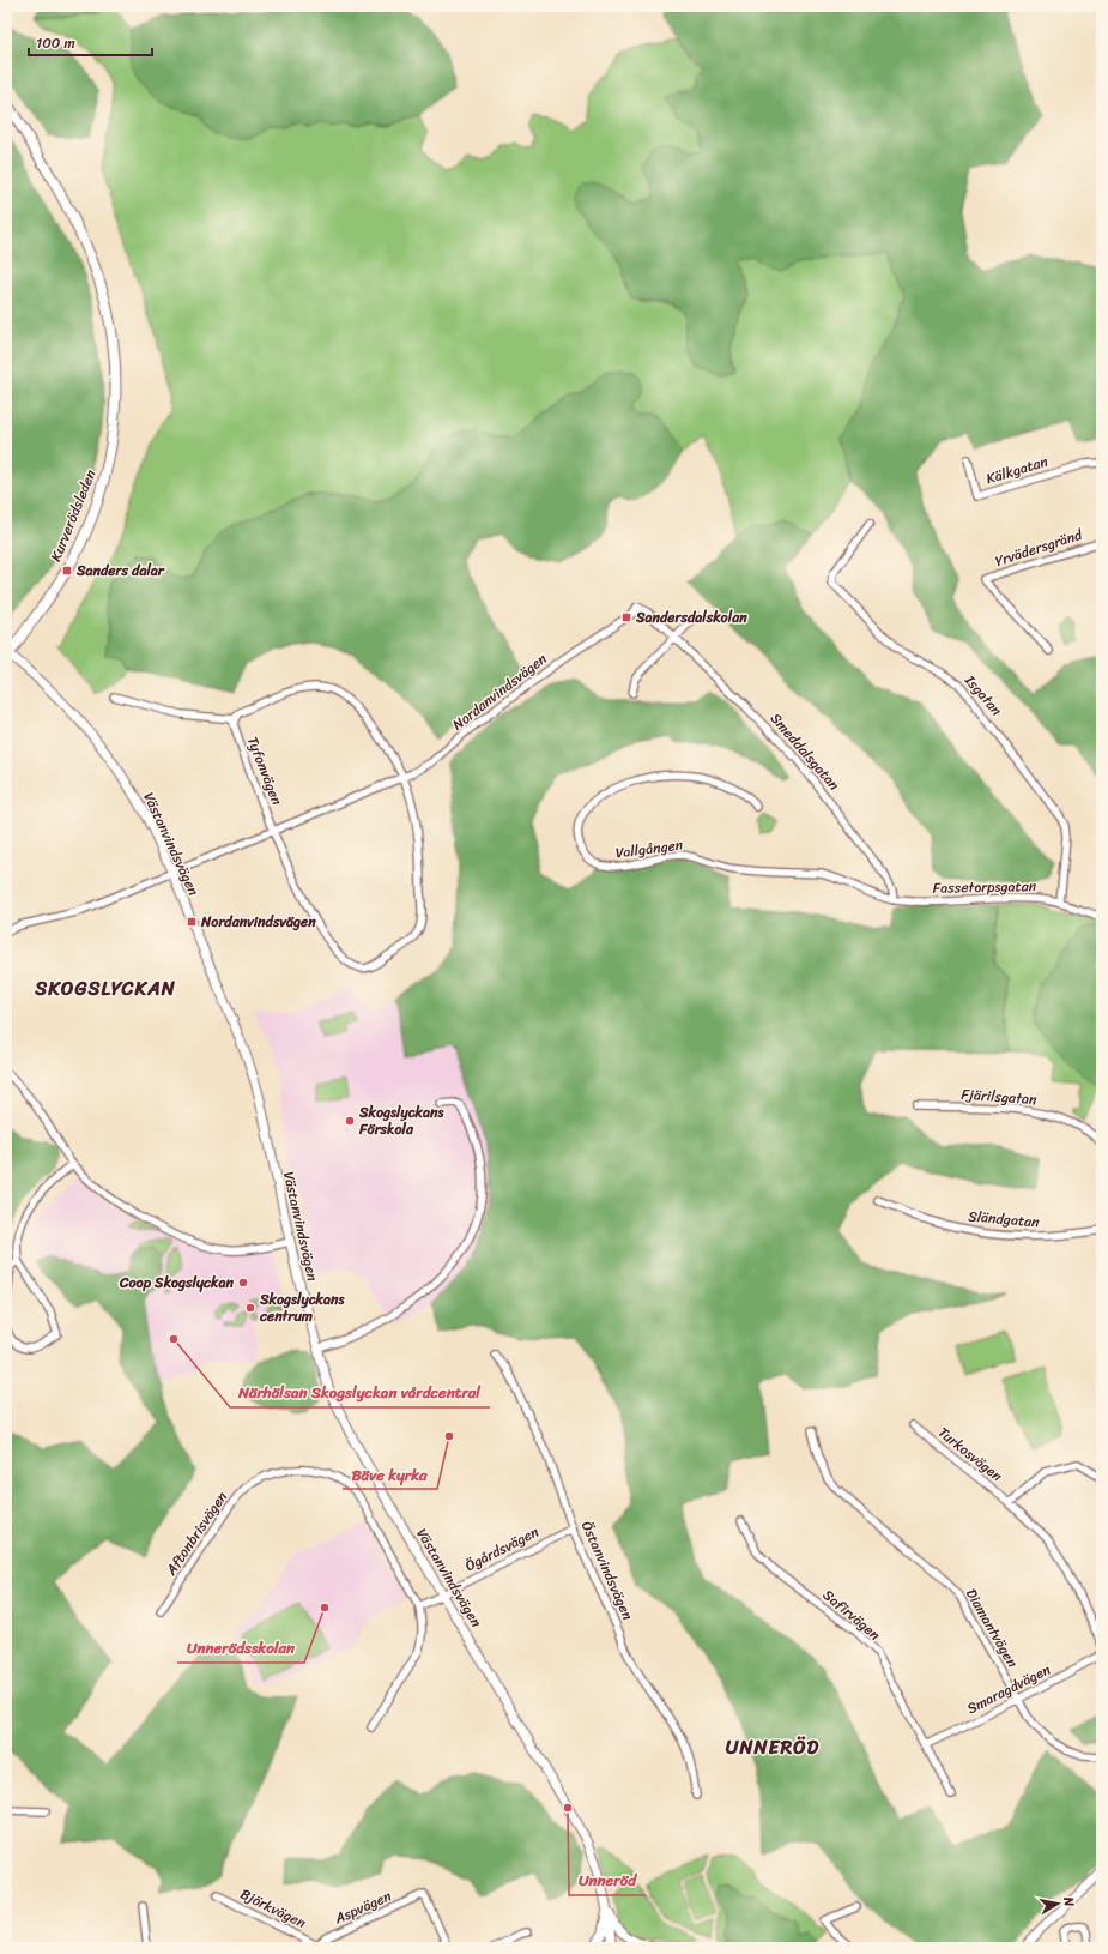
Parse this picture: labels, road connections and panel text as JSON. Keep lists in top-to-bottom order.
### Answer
{
  "streets": {
    "main road": ["Kurverödsleden"],
    "street": [
      "Kälkgatan",
      "Yrvädersgränd",
      "Nordanvindsvägen",
      "Isgatan",
      "Smeddalsgatan",
      "Tyfonvägen",
      "Västanvindsvägen",
      "Vallgången",
      "Fassetorpsgatan",
      "Fjärilsgatan",
      "Sländgatan",
      "Turkosvägen",
      "Aftonbrisvägen",
      "Ögårdsvägen",
      "Östanvindsvägen",
      "Safirvägen",
      "Diamantvägen",
      "Smaragdvägen",
      "Aspvägen",
      "Björkvägen"
    ]
  },
  "crossings": [
    ["Kurverödsleden", "Västanvindsvägen"],
    ["Nordanvindsvägen", "Smeddalsgatan"],
    ["Nordanvindsvägen", "Tyfonvägen"],
    ["Nordanvindsvägen", "Västanvindsvägen"],
    ["Isgatan", "Fassetorpsgatan"],
    ["Smeddalsgatan", "Vallgången"],
    ["Smeddalsgatan", "Fassetorpsgatan"],
    ["Västanvindsvägen", "Ögårdsvägen"],
    ["Vallgången", "Fassetorpsgatan"],
    ["Aftonbrisvägen", "Ögårdsvägen"],
    ["Ögårdsvägen", "Östanvindsvägen"],
    ["Safirvägen", "Smaragdvägen"],
    ["Diamantvägen", "Smaragdvägen"],
    ["Aspvägen", "Björkvägen"]
  ],
  "districts": ["SKOGSLYCKAN", "UNNERÖD"],
  "places": {
    "transit": ["Sanders dalar", "Sandersdalskolan", "Nordanvindsvägen"],
    "other": [
      "Skogslyckans Förskola",
      "Coop Skogslyckan",
      "Skogslyckans centrum",
      "Närhälsan Skogslyckan vårdcentral",
      "Bäve kyrka",
      "Unnerödsskolan",
      "Unneröd"
    ]
  },
  "scale_bar": "100 m",
  "north": "right"
}
